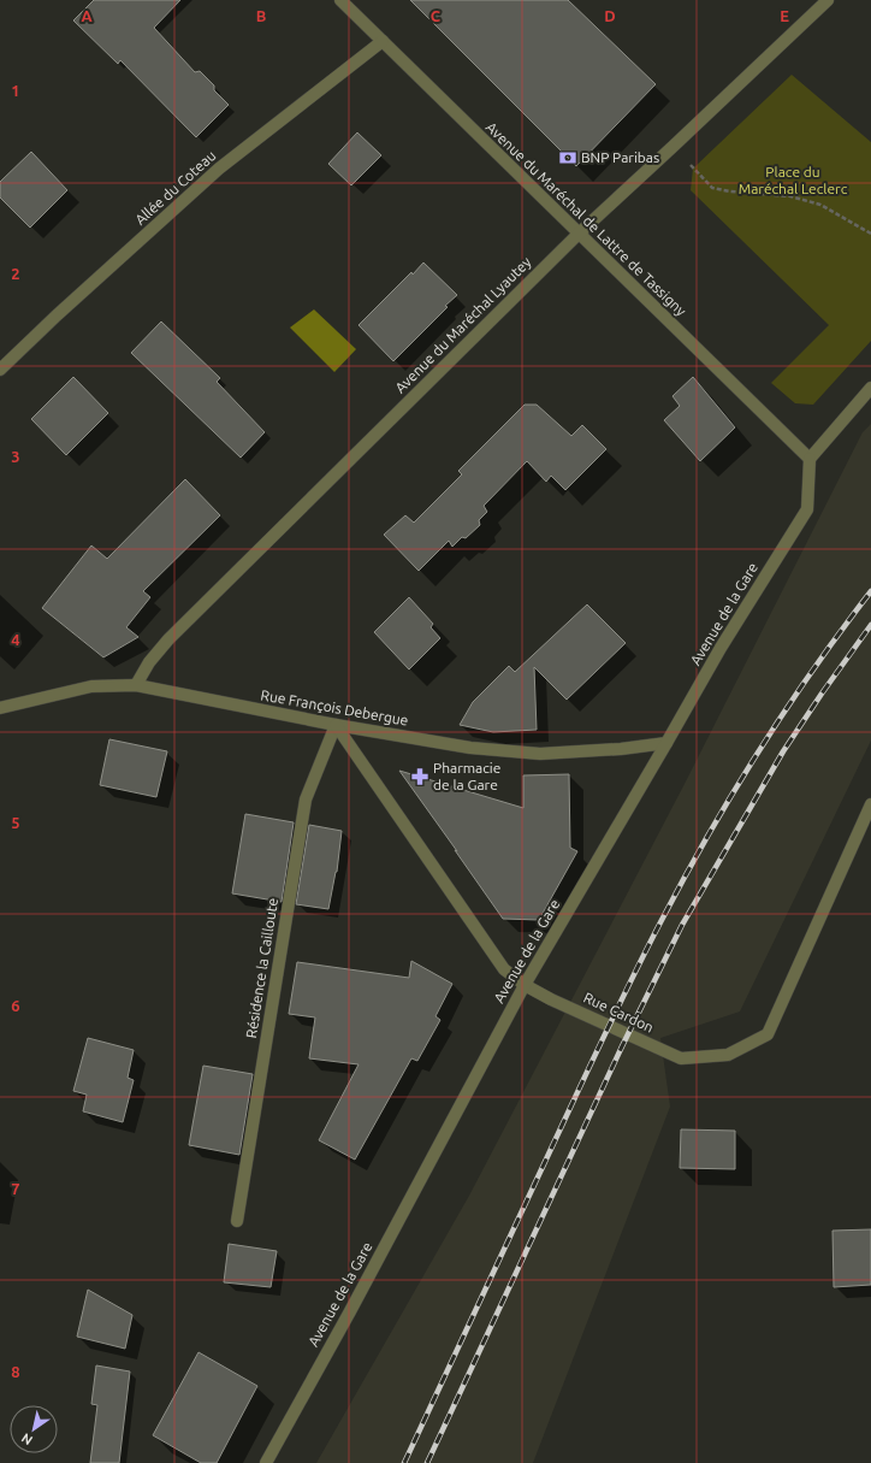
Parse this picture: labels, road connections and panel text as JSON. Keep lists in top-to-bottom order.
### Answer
{
  "streets": {
    "street": [
      "Allée du Coteau",
      "Avenue du Maréchal de Lattre de Tassigny",
      "Avenue du Maréchal Lyautey",
      "Avenue de la Gare",
      "Rue François Debergue",
      "Résidence la Cailloute",
      "Rue Cardon"
    ]
  },
  "crossings": [
    ["Allée du Coteau", "Avenue du Maréchal de Lattre de Tassigny"],
    ["Avenue du Maréchal de Lattre de Tassigny", "Avenue du Maréchal Lyautey"],
    ["Avenue du Maréchal de Lattre de Tassigny", "Avenue de la Gare"],
    ["Avenue du Maréchal Lyautey", "Rue François Debergue"],
    ["Avenue de la Gare", "Rue François Debergue"],
    ["Avenue de la Gare", "Rue Cardon"],
    ["Rue François Debergue", "Résidence la Cailloute"],
    ["Rue François Debergue", "Rue Cardon"],
    ["Résidence la Cailloute", "Rue Cardon"]
  ],
  "parks": ["Place du Maréchal Leclerc"],
  "places": {
    "bank": ["BNP Paribas"],
    "pharmacy": ["Pharmacie de la Gare"]
  },
  "north": "bottom left",
  "grid": {
    "columns": [
      "A",
      "B",
      "C",
      "D",
      "E"
    ],
    "rows": [
      "1",
      "2",
      "3",
      "4",
      "5",
      "6",
      "7",
      "8"
    ]
  }
}
